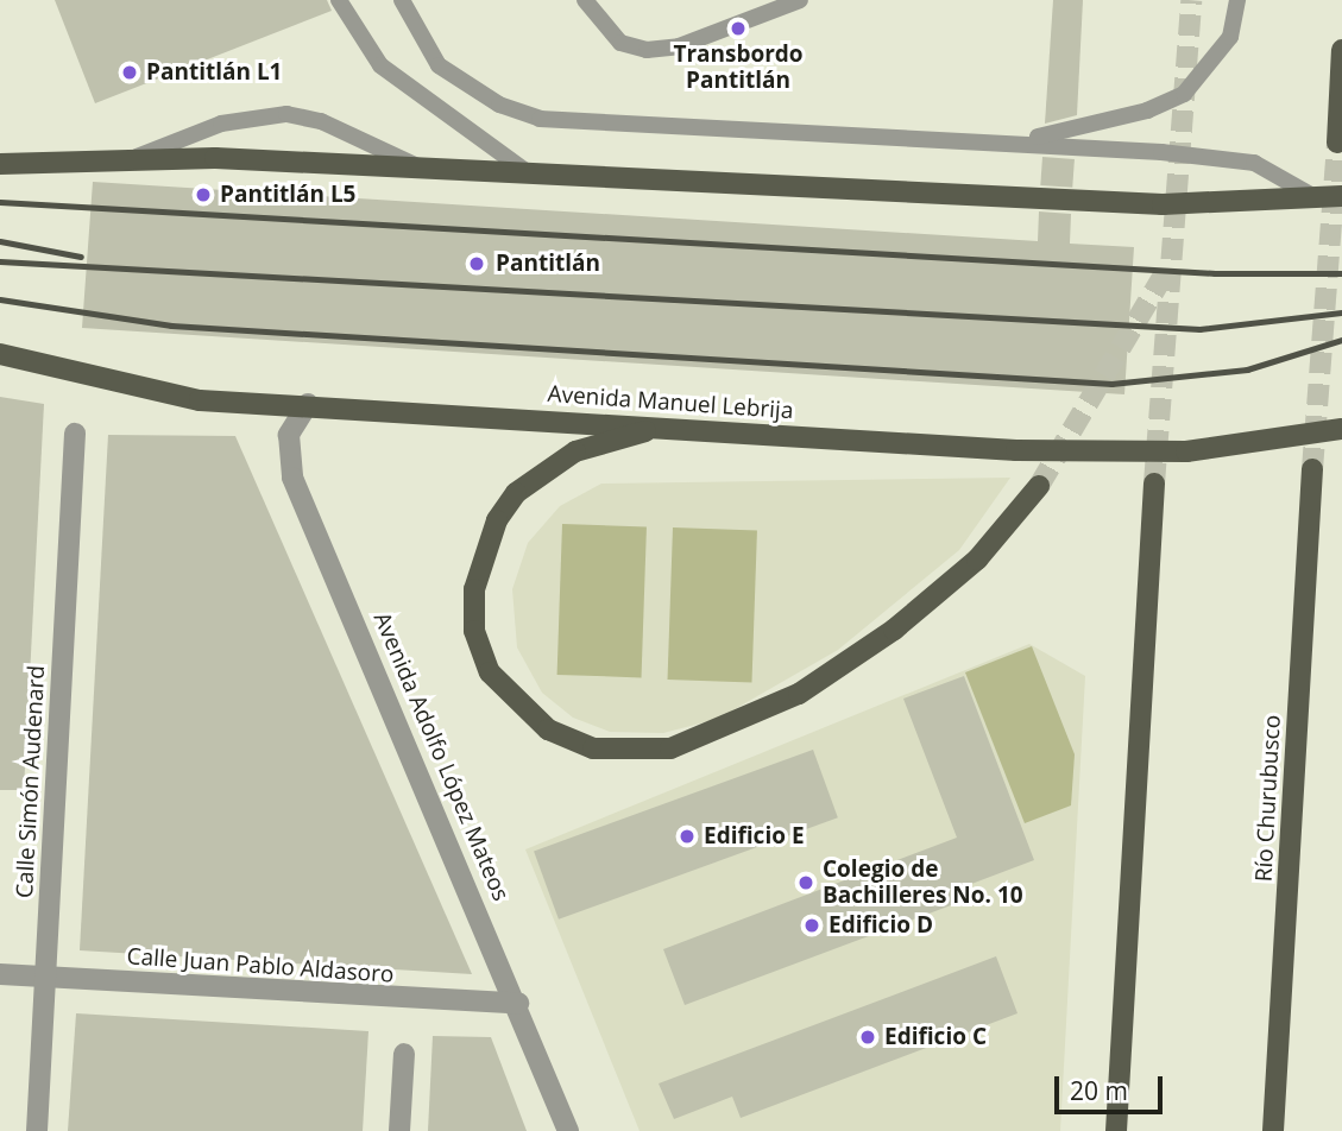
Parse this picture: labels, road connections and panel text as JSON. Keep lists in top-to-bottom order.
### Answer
{
  "streets": {
    "main road": ["Avenida Manuel Lebrija", "Río Churubusco"],
    "street": ["Avenida Adolfo López Mateos", "Calle Simón Audenard", "Calle Juan Pablo Aldasoro"]
  },
  "crossings": [
    ["Avenida Manuel Lebrija", "Avenida Adolfo López Mateos"],
    ["Avenida Adolfo López Mateos", "Calle Juan Pablo Aldasoro"],
    ["Calle Simón Audenard", "Calle Juan Pablo Aldasoro"]
  ],
  "places": [
    "Transbordo Pantitlán",
    "Pantitlán L1",
    "Pantitlán L5",
    "Pantitlán",
    "Edificio E",
    "Colegio de Bachilleres No. 10",
    "Edificio D",
    "Edificio C"
  ],
  "scale_bar": "20 m"
}
